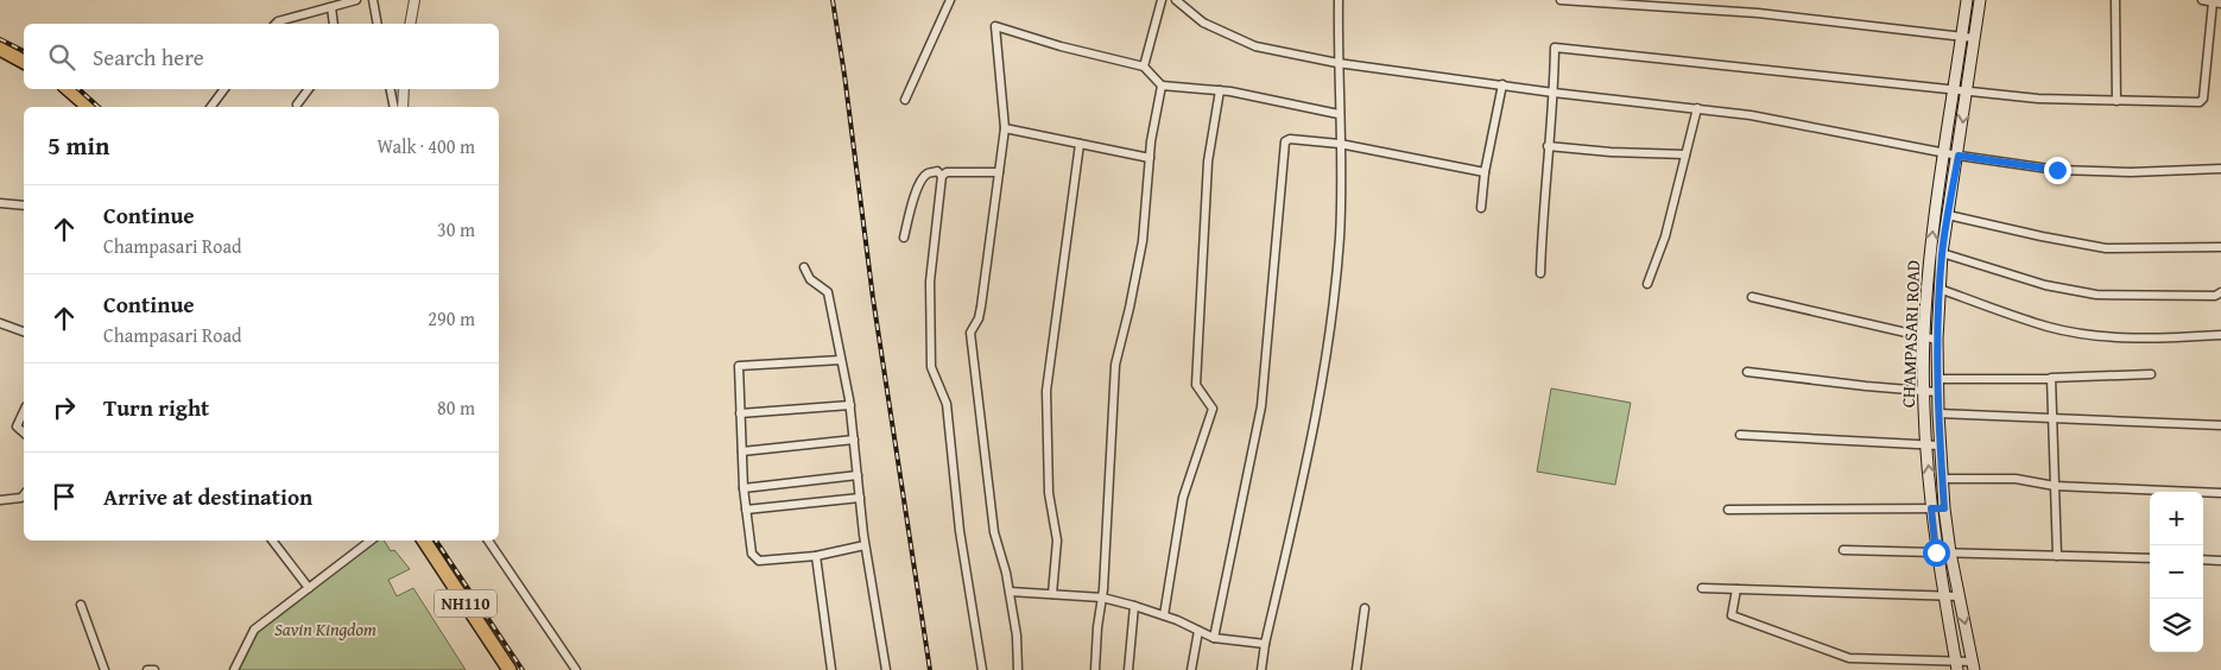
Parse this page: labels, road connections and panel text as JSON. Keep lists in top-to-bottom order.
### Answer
{
  "streets": {
    "highway": ["NH110"],
    "main road": ["CHAMPASARI ROAD"]
  },
  "parks": ["Savin Kingdom"],
  "page": {
    "search": "Search here",
    "heading": ["5 min", "Walk · 400 m"],
    "list": [
      ["Continue", "Champasari Road", "30 m"],
      ["Continue", "Champasari Road", "290 m"],
      ["Turn right", "80 m"],
      "Arrive at destination"
    ],
    "map_buttons": ["+", "−"]
  }
}
